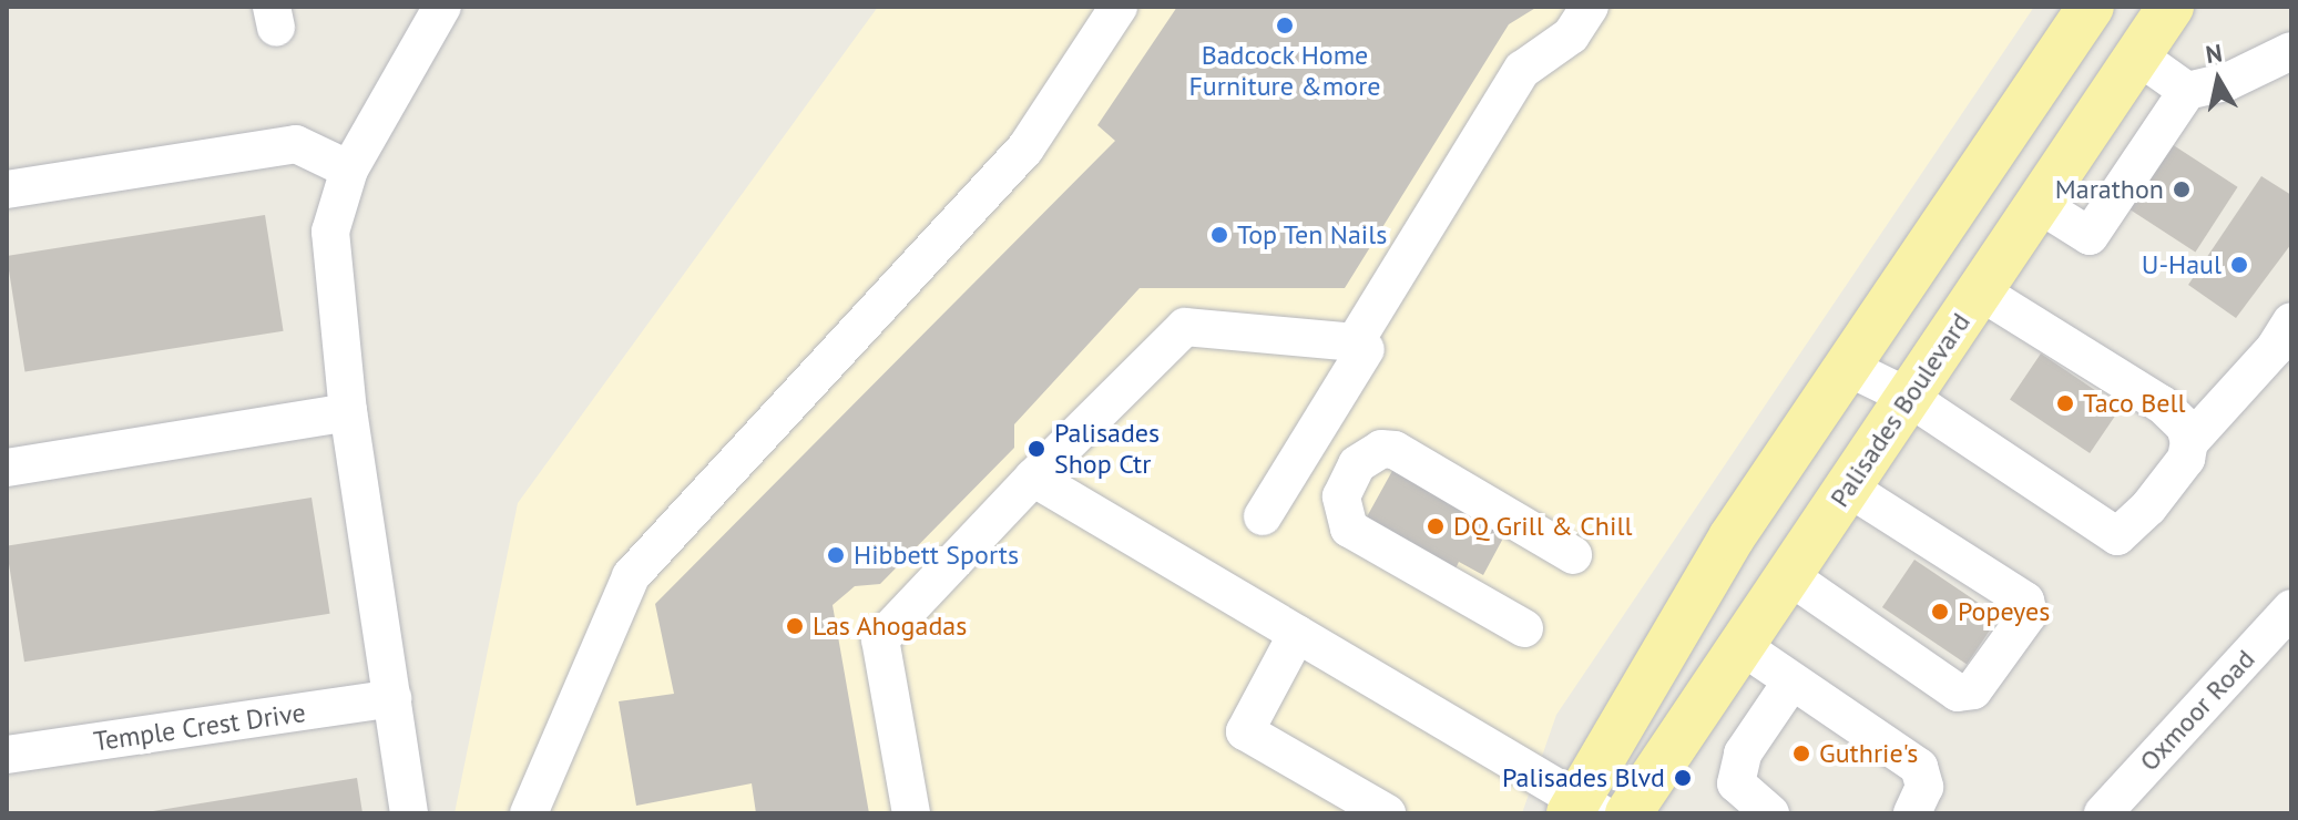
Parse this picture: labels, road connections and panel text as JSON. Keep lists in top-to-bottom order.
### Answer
{
  "streets": {
    "main road": ["Palisades Boulevard"],
    "street": ["Oxmoor Road", "Temple Crest Drive"]
  },
  "places": [
    "Badcock Home Furniture &more",
    "Marathon",
    "Top Ten Nails",
    "U-Haul",
    "Taco Bell",
    "Palisades Shop Ctr",
    "DQ Grill & Chill",
    "Hibbett Sports",
    "Popeyes",
    "Las Ahogadas",
    "Guthrie's",
    "Palisades Blvd"
  ],
  "north": "top"
}
